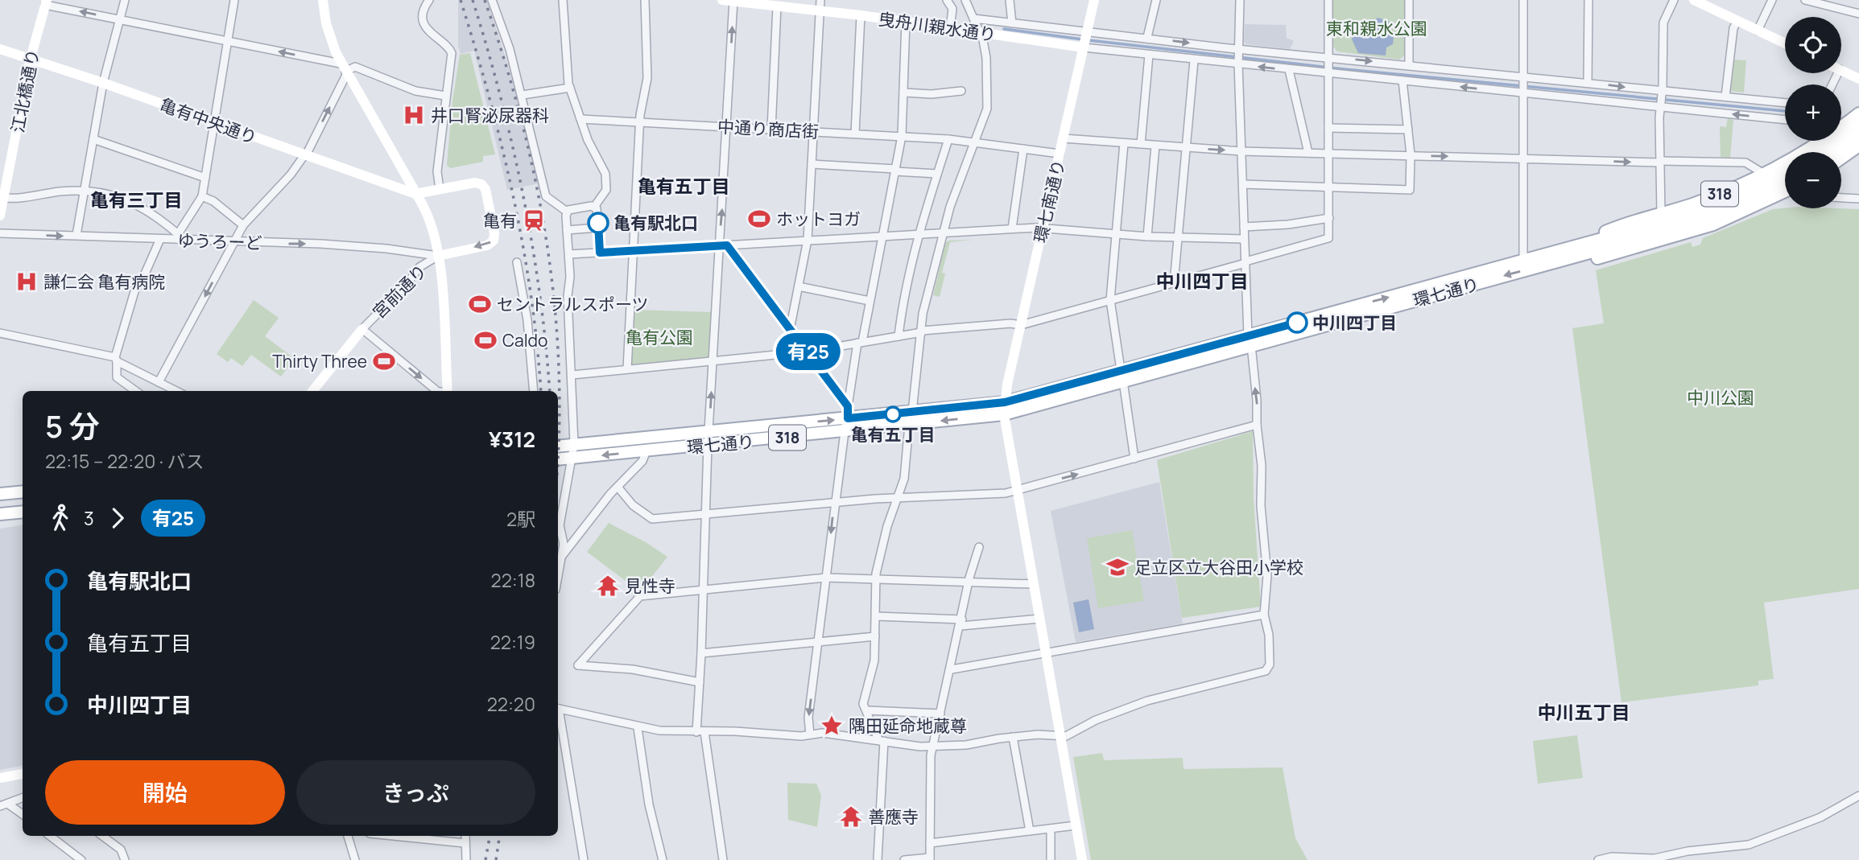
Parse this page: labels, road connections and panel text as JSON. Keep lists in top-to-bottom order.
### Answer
{
  "streets": {
    "main road": ["318", "環七通り"],
    "street": [
      "曳舟川親水通り",
      "江北橋通り",
      "亀有中央通り",
      "中通り商店街",
      "環七南通り",
      "ゆうろーど",
      "宮前通り"
    ]
  },
  "crossings": [
    ["曳舟川親水通り", "環七南通り"],
    ["江北橋通り", "亀有中央通り"],
    ["中通り商店街", "環七南通り"],
    ["318", "環七通り"],
    ["環七南通り", "環七通り"],
    ["ゆうろーど", "宮前通り"]
  ],
  "districts": [
    "亀有五丁目",
    "亀有三丁目",
    "中川四丁目",
    "中川五丁目"
  ],
  "parks": ["東和親水公園", "亀有公園", "中川公園"],
  "places": {
    "hospital": ["井口腎泌尿器科", "謙仁会 亀有病院"],
    "sports": [
      "ホットヨガ",
      "セントラルスポーツ",
      "Caldo",
      "Thirty Three"
    ],
    "station": ["亀有"],
    "other": ["亀有駅北口", "中川四丁目", "亀有五丁目"],
    "school or university": ["足立区立大谷田小学校"],
    "temple": ["見性寺", "善應寺"],
    "place": ["隅田延命地蔵尊"]
  },
  "lines": ["bus line 有25"],
  "page": {
    "on_map": "有25",
    "map_buttons": ["+", "−"],
    "heading": ["5 分", "22:15 – 22:20 · バス", "¥312"],
    "legs": ["3", "有25", "2駅"],
    "list": [
      {
        "name": "亀有駅北口",
        "value": "22:18"
      },
      {
        "name": "亀有五丁目",
        "value": "22:19"
      },
      {
        "name": "中川四丁目",
        "value": "22:20"
      }
    ],
    "buttons": ["開始", "きっぷ"]
  }
}
